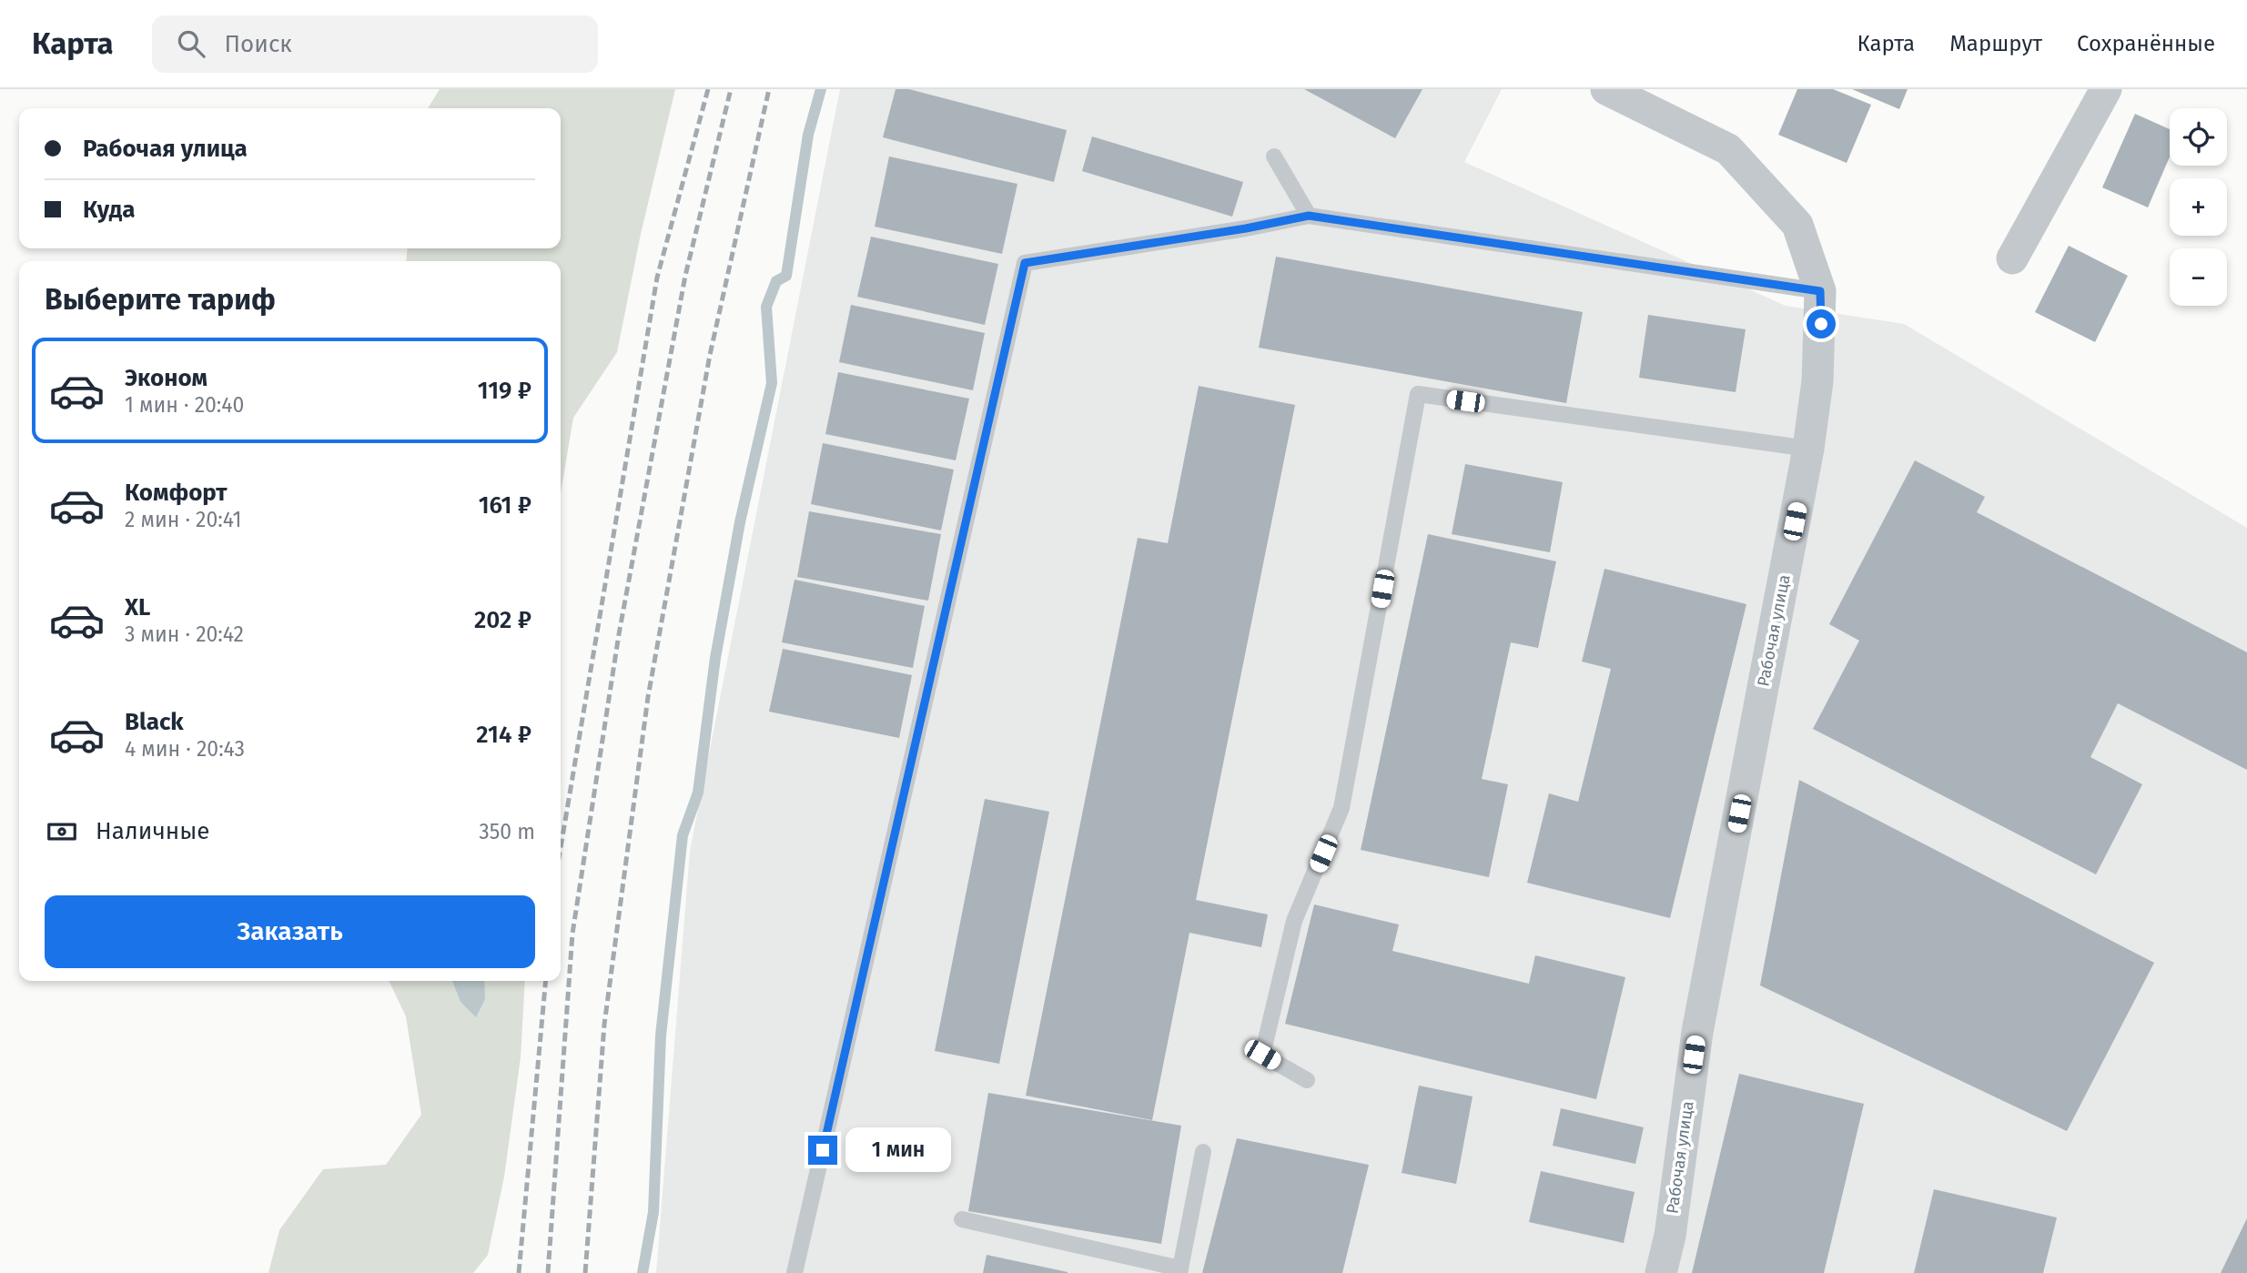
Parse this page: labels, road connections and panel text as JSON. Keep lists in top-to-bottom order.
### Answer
{
  "streets": {
    "street": ["Рабочая улица"]
  },
  "page": {
    "header": "Карта",
    "search": "Поиск",
    "nav": ["Карта", "Маршрут", "Сохранённые"],
    "map_buttons": ["+", "−"],
    "banner": ["Рабочая улица", "Куда"],
    "heading": "Выберите тариф",
    "list": [
      {
        "name": "Эконом",
        "note": "1 мин · 20:40",
        "value": "119 ₽"
      },
      {
        "name": "Комфорт",
        "note": "2 мин · 20:41",
        "value": "161 ₽"
      },
      {
        "name": "XL",
        "note": "3 мин · 20:42",
        "value": "202 ₽"
      },
      {
        "name": "Black",
        "note": "4 мин · 20:43",
        "value": "214 ₽"
      }
    ],
    "pay": ["Наличные", "350 m"],
    "buttons": "Заказать",
    "bubble": "1 мин"
  }
}
